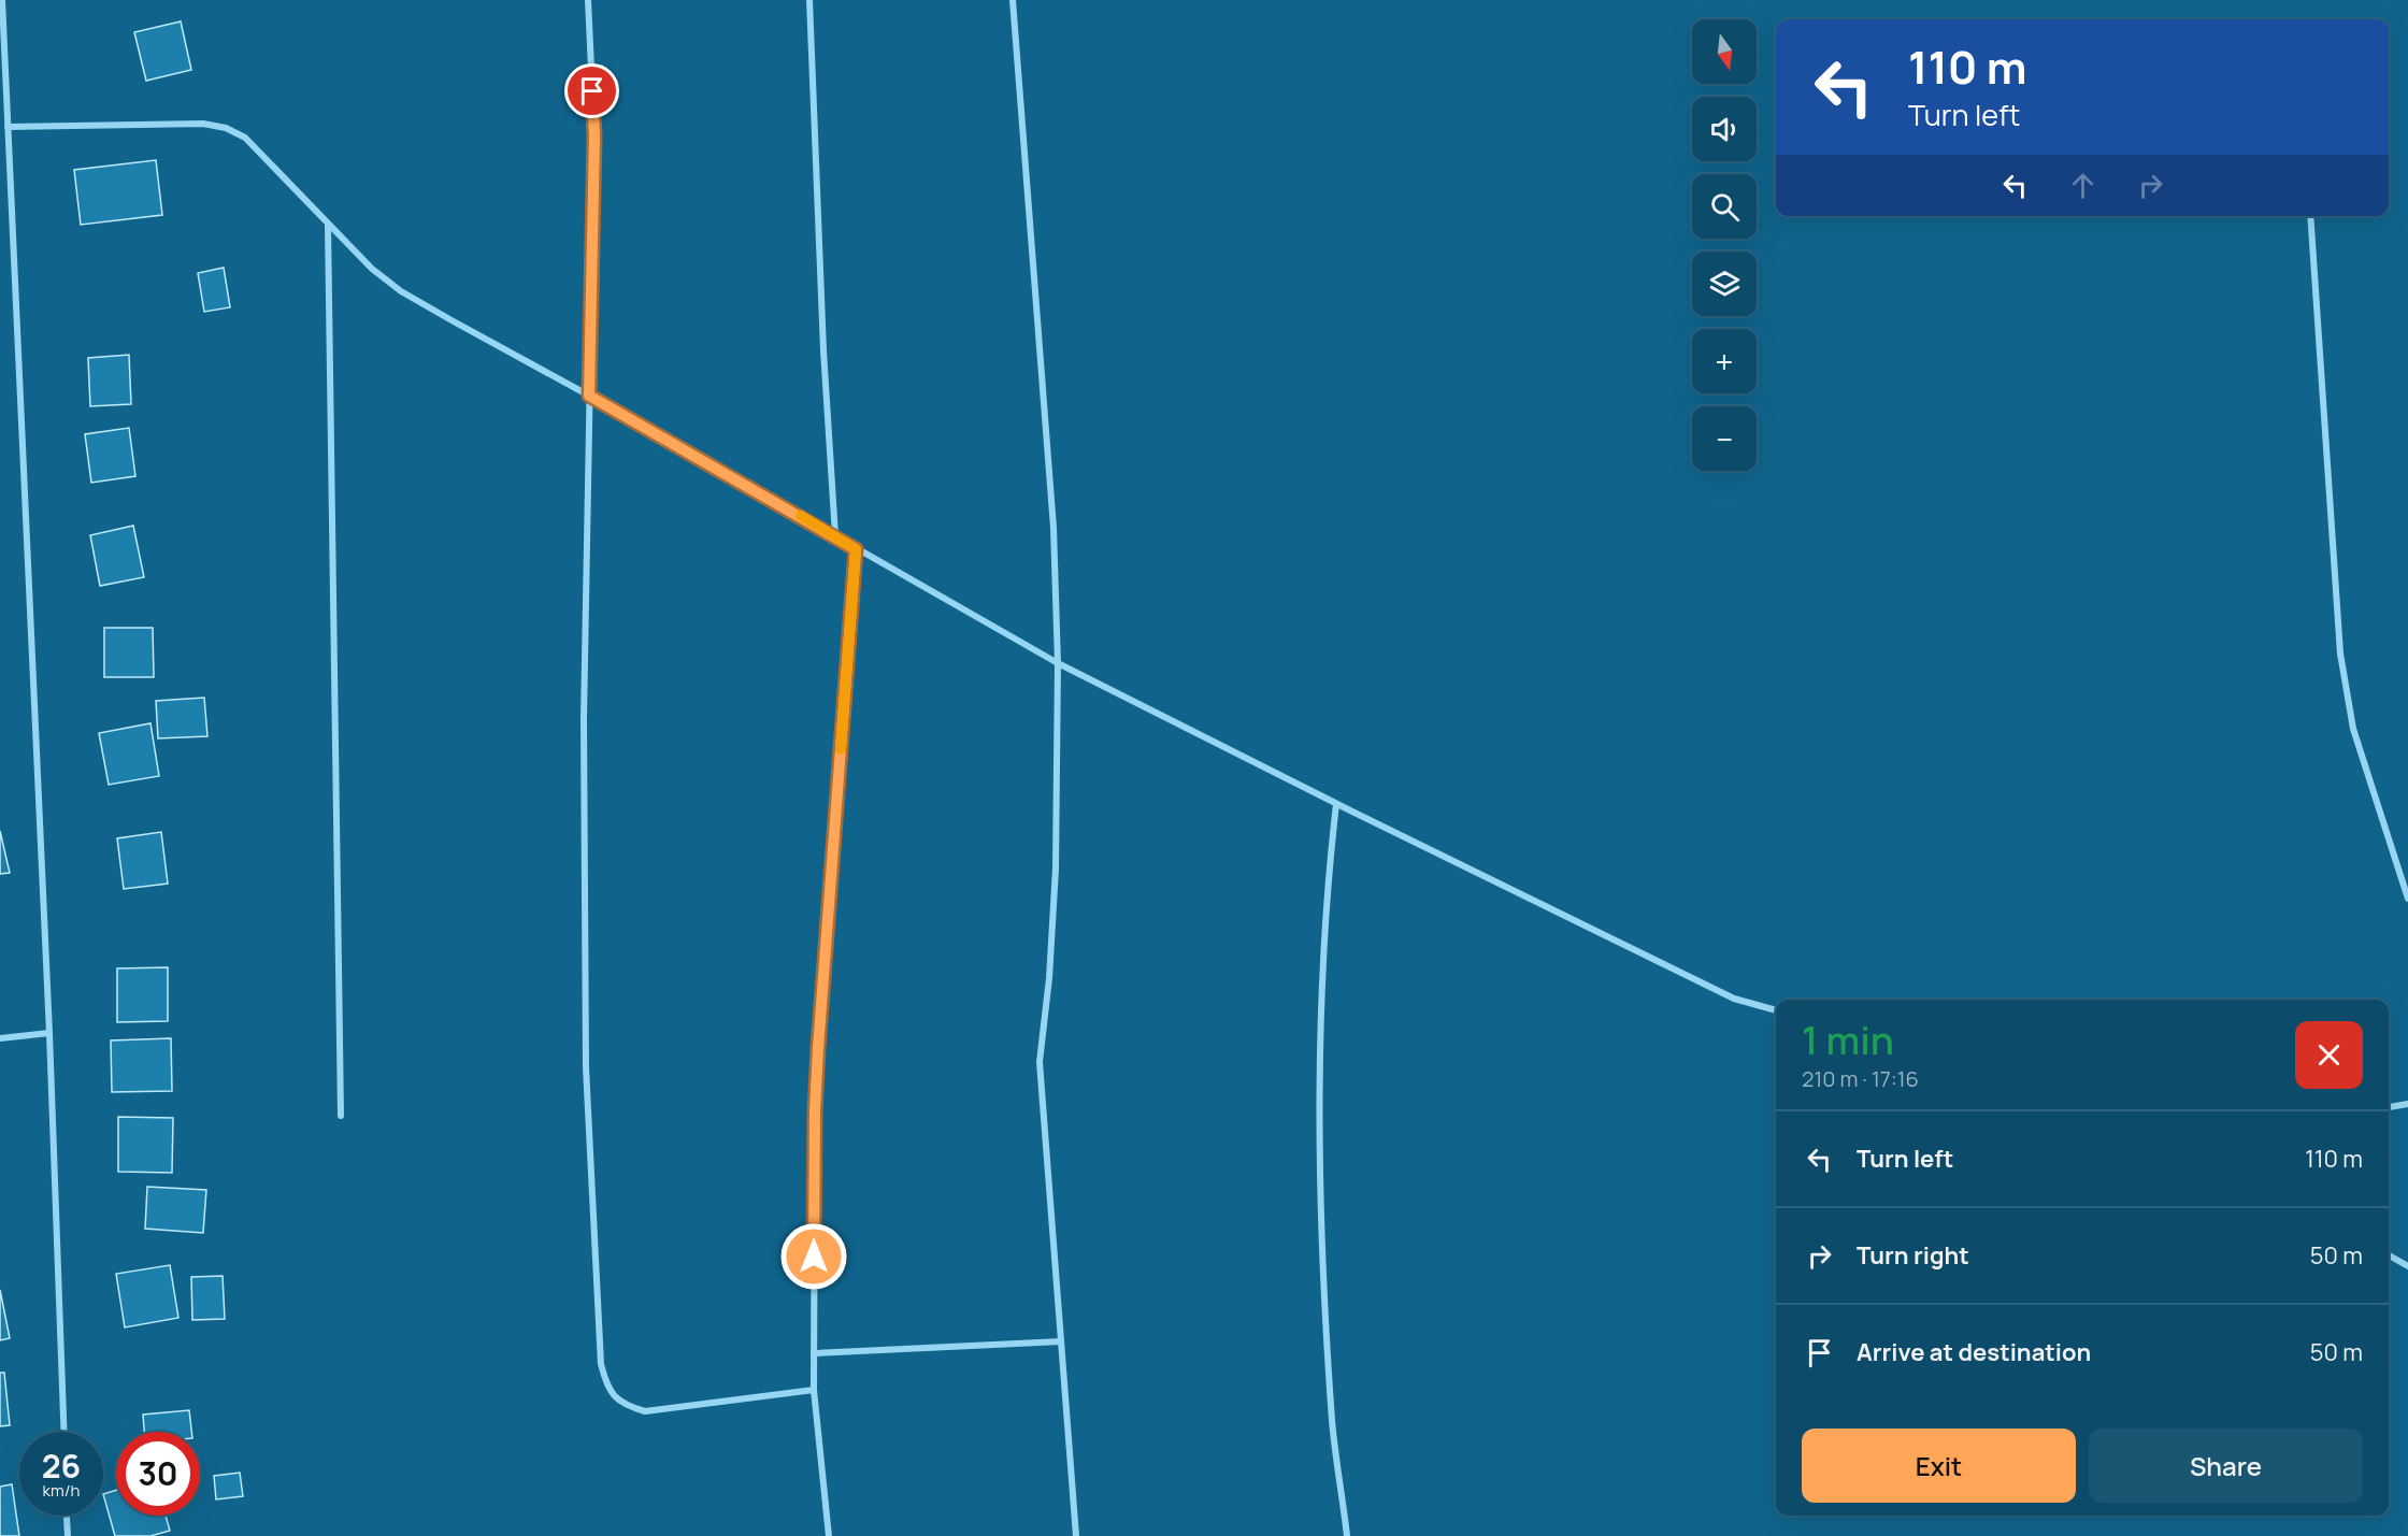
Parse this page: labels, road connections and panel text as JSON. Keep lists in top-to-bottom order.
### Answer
{
  "north": "bottom",
  "page": {
    "map_buttons": ["+", "−"],
    "turn": ["110 m", "Turn left"],
    "heading": ["1 min", "210 m · 17:16"],
    "list": [
      {
        "name": "Turn left",
        "value": "110 m"
      },
      {
        "name": "Turn right",
        "value": "50 m"
      },
      {
        "name": "Arrive at destination",
        "value": "50 m"
      }
    ],
    "buttons": ["Exit", "Share"],
    "speed": "26 km/h",
    "limit": "30"
  }
}
